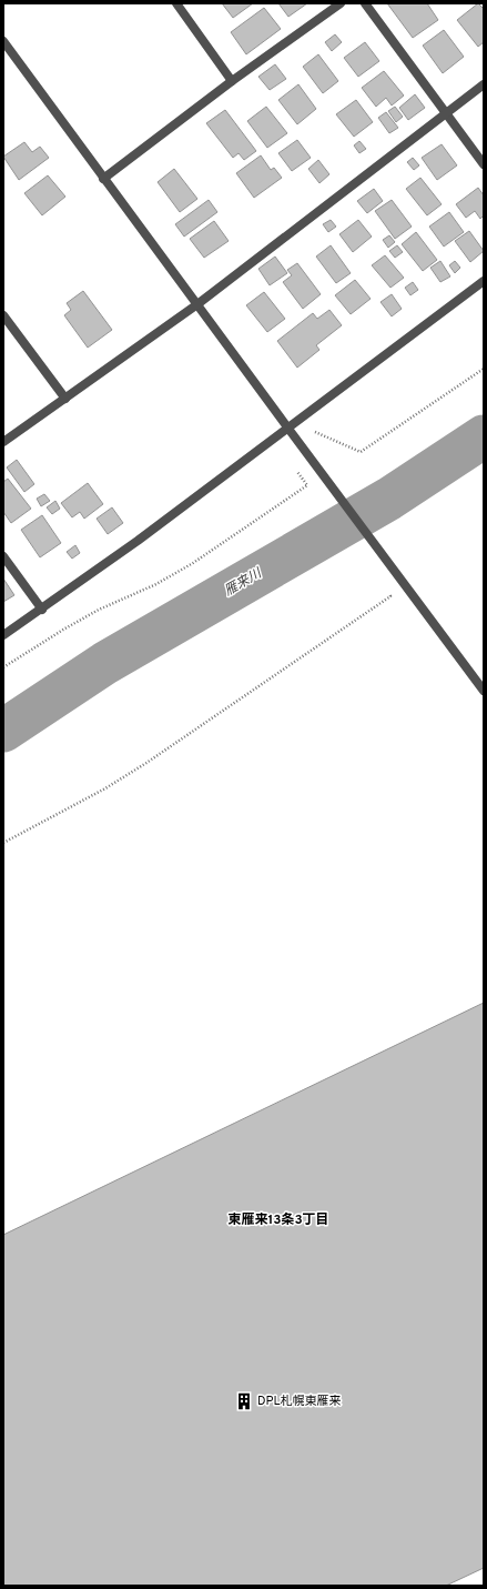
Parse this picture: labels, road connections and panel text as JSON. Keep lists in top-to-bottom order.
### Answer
{
  "districts": ["東雁来13条3丁目"],
  "water": ["雁来川"],
  "places": {
    "building": ["DPL札幌東雁来"]
  }
}
